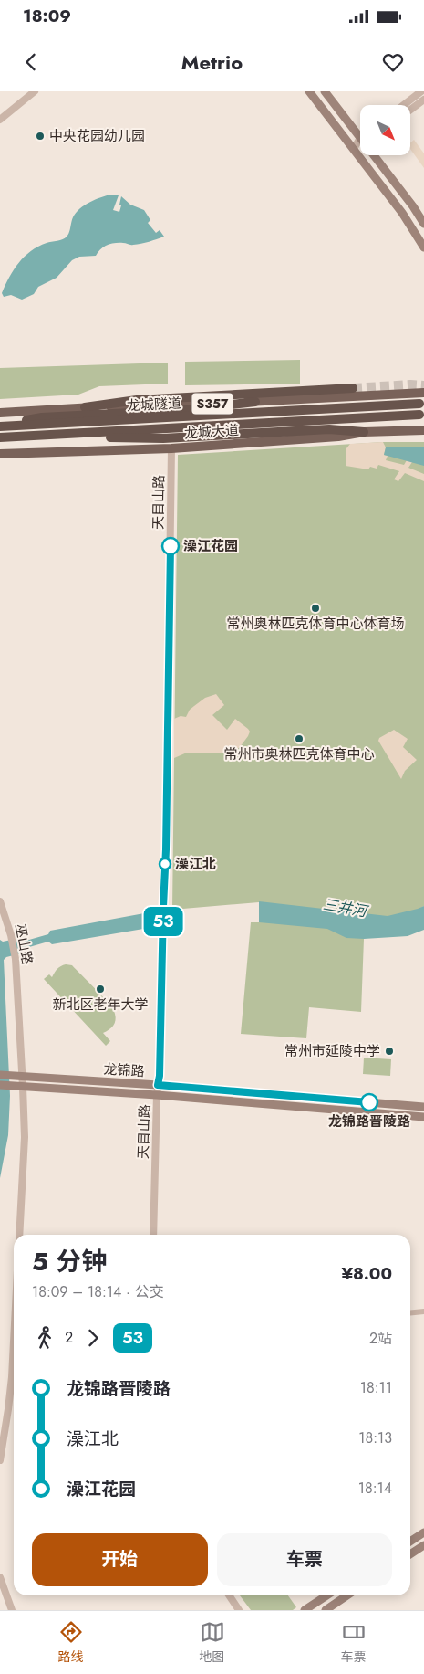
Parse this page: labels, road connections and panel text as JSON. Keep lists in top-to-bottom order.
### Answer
{
  "streets": {
    "highway": ["龙城隧道"],
    "main road": ["S357", "龙城大道", "龙锦路"],
    "street": ["天目山路", "巫山路"]
  },
  "crossings": [
    ["龙城大道", "天目山路"],
    ["天目山路", "龙锦路"],
    ["巫山路", "龙锦路"]
  ],
  "water": ["三井河"],
  "places": [
    "中央花园幼儿园",
    "澡江花园",
    "常州奥林匹克体育中心体育场",
    "常州市奥林匹克体育中心",
    "澡江北",
    "新北区老年大学",
    "常州市延陵中学",
    "龙锦路晋陵路"
  ],
  "lines": ["bus line 53"],
  "north": "bottom right",
  "page": {
    "status": "18:09",
    "header": "Metrio",
    "on_map": "53",
    "heading": ["5 分钟", "18:09 – 18:14 · 公交", "¥8.00"],
    "legs": ["2", "53", "2站"],
    "list": [
      {
        "name": "龙锦路晋陵路",
        "value": "18:11"
      },
      {
        "name": "澡江北",
        "value": "18:13"
      },
      {
        "name": "澡江花园",
        "value": "18:14"
      }
    ],
    "buttons": ["开始", "车票"],
    "tabs": ["路线", "地图", "车票"]
  }
}
